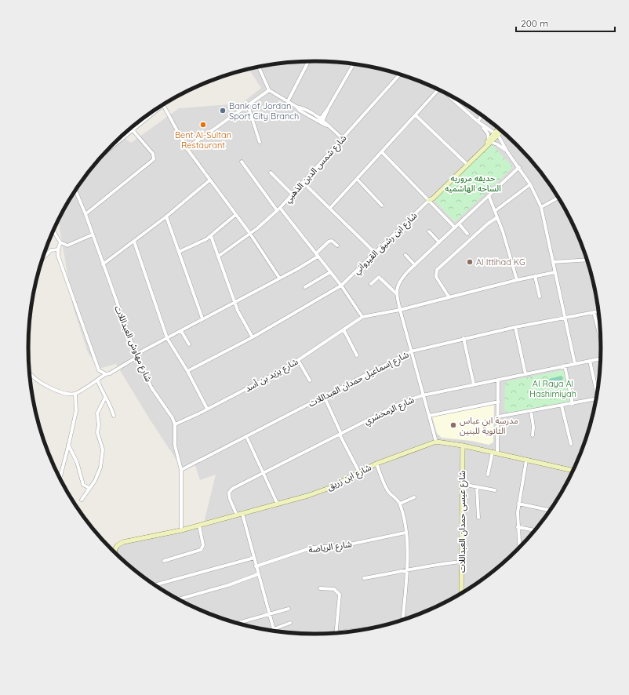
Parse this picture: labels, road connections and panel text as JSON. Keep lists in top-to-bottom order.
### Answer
{
  "streets": {
    "street": [
      "شارع شمس الدين الذهبي",
      "شارع ابن رشيق القيرواني",
      "شارع مهاوش العبداللات",
      "شارع يزيد بن أسد",
      "شارع إسماعيل حمدان العبداللات",
      "شارع الزمخشري",
      "شارع ابن زريق",
      "شارع عيسى حمدان العبداللات",
      "شارع الرياضة"
    ]
  },
  "crossings": [
    ["شارع مهاوش العبداللات", "شارع يزيد بن أسد"],
    ["شارع الزمخشري", "شارع ابن زريق"],
    ["شارع ابن زريق", "شارع عيسى حمدان العبداللات"]
  ],
  "parks": ["حديقه مروريه الساحه الهاشميه", "Al Raya Al Hashimiyah"],
  "places": [
    "Bank of Jordan Sport City Branch",
    "Bent Al-Sultan Restaurant",
    "Al Ittihad KG",
    "مدرسة ابن عباس الثانوية للبنين"
  ],
  "scale_bar": "200 m"
}
